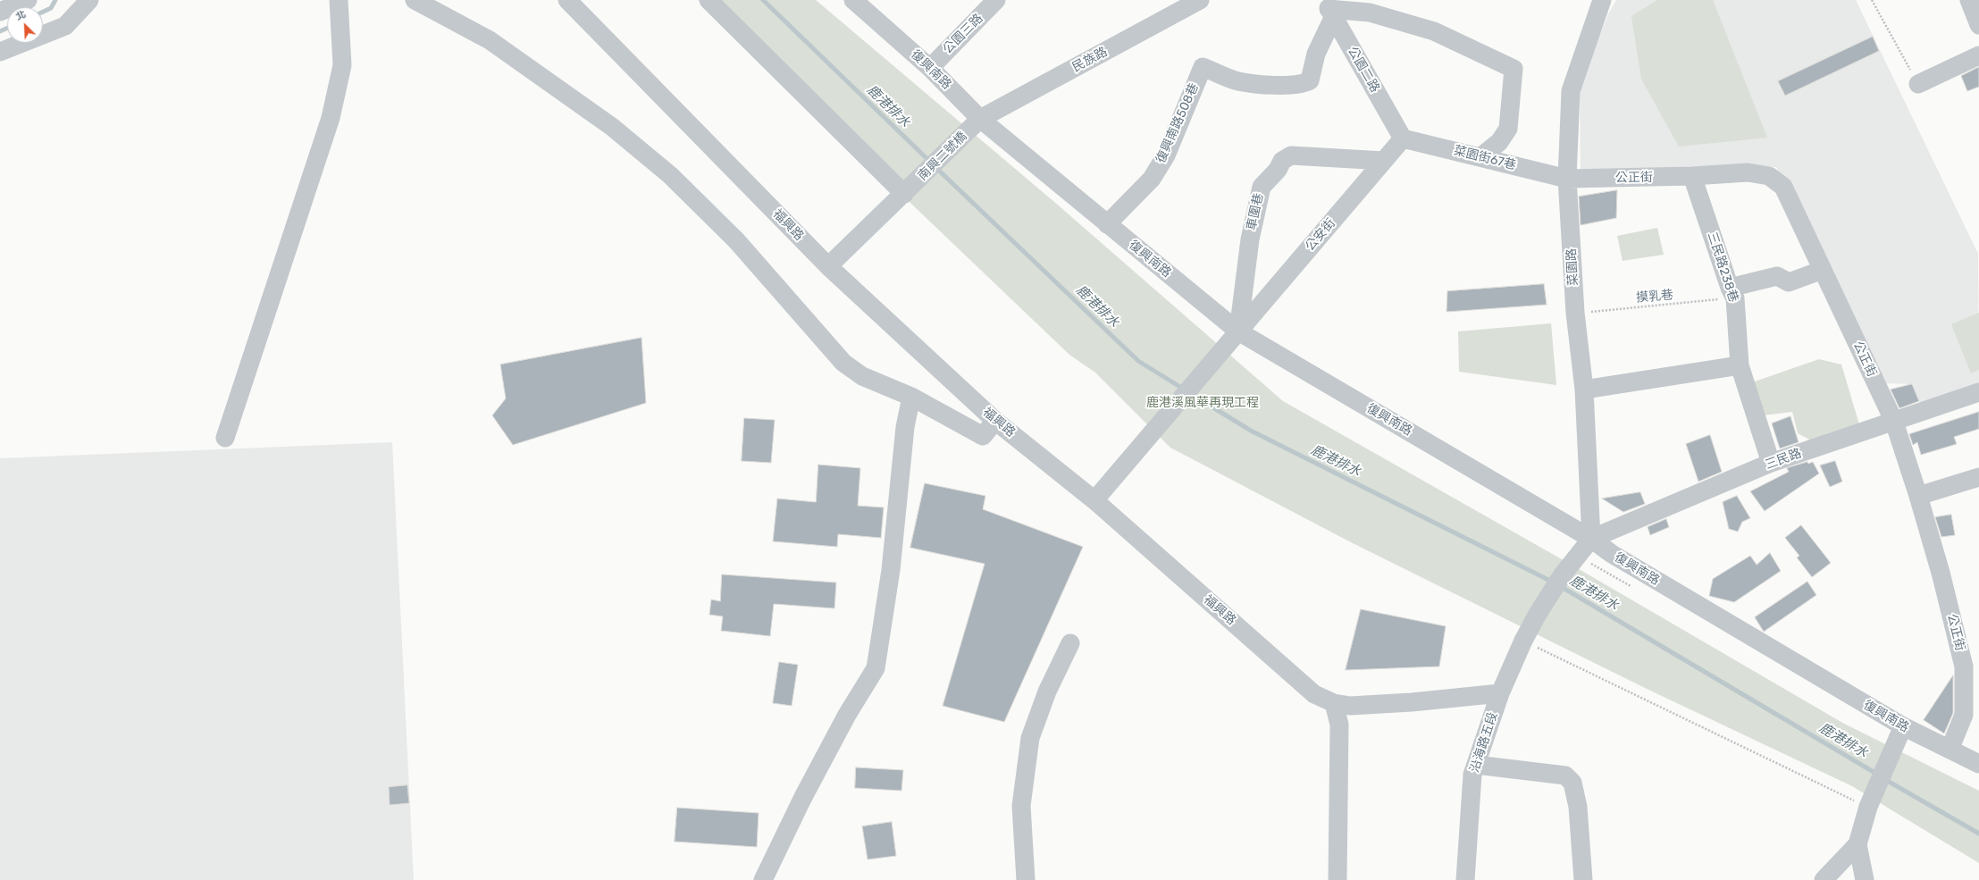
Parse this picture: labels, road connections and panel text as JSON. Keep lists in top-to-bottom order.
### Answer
{
  "streets": {
    "street": [
      "公園三路",
      "民族路",
      "復興南路",
      "公園二路",
      "復興南路508巷",
      "南興二號橋",
      "菜園街67巷",
      "公正街",
      "車圍巷",
      "福興路",
      "公安街",
      "菜園路",
      "三民路238巷",
      "三民路",
      "沿海路五段"
    ],
    "path": ["摸乳巷"]
  },
  "crossings": [
    ["公園三路", "復興南路"],
    ["民族路", "復興南路"],
    ["民族路", "南興二號橋"],
    ["復興南路", "復興南路508巷"],
    ["復興南路", "南興二號橋"],
    ["復興南路", "公正街"],
    ["復興南路", "車圍巷"],
    ["復興南路", "公安街"],
    ["復興南路", "菜園路"],
    ["復興南路", "三民路"],
    ["復興南路", "沿海路五段"],
    ["公園二路", "復興南路508巷"],
    ["公園二路", "菜園街67巷"],
    ["公園二路", "公安街"],
    ["南興二號橋", "福興路"],
    ["菜園街67巷", "公正街"],
    ["菜園街67巷", "公安街"],
    ["菜園街67巷", "菜園路"],
    ["公正街", "菜園路"],
    ["公正街", "三民路238巷"],
    ["公正街", "三民路"],
    ["車圍巷", "公安街"],
    ["福興路", "公安街"],
    ["福興路", "沿海路五段"],
    ["菜園路", "摸乳巷"],
    ["菜園路", "三民路"],
    ["菜園路", "沿海路五段"],
    ["三民路238巷", "摸乳巷"],
    ["三民路238巷", "三民路"],
    ["三民路", "沿海路五段"]
  ],
  "water": ["鹿港排水"],
  "parks": ["鹿港溪風華再現工程"],
  "north": "top left"
}
